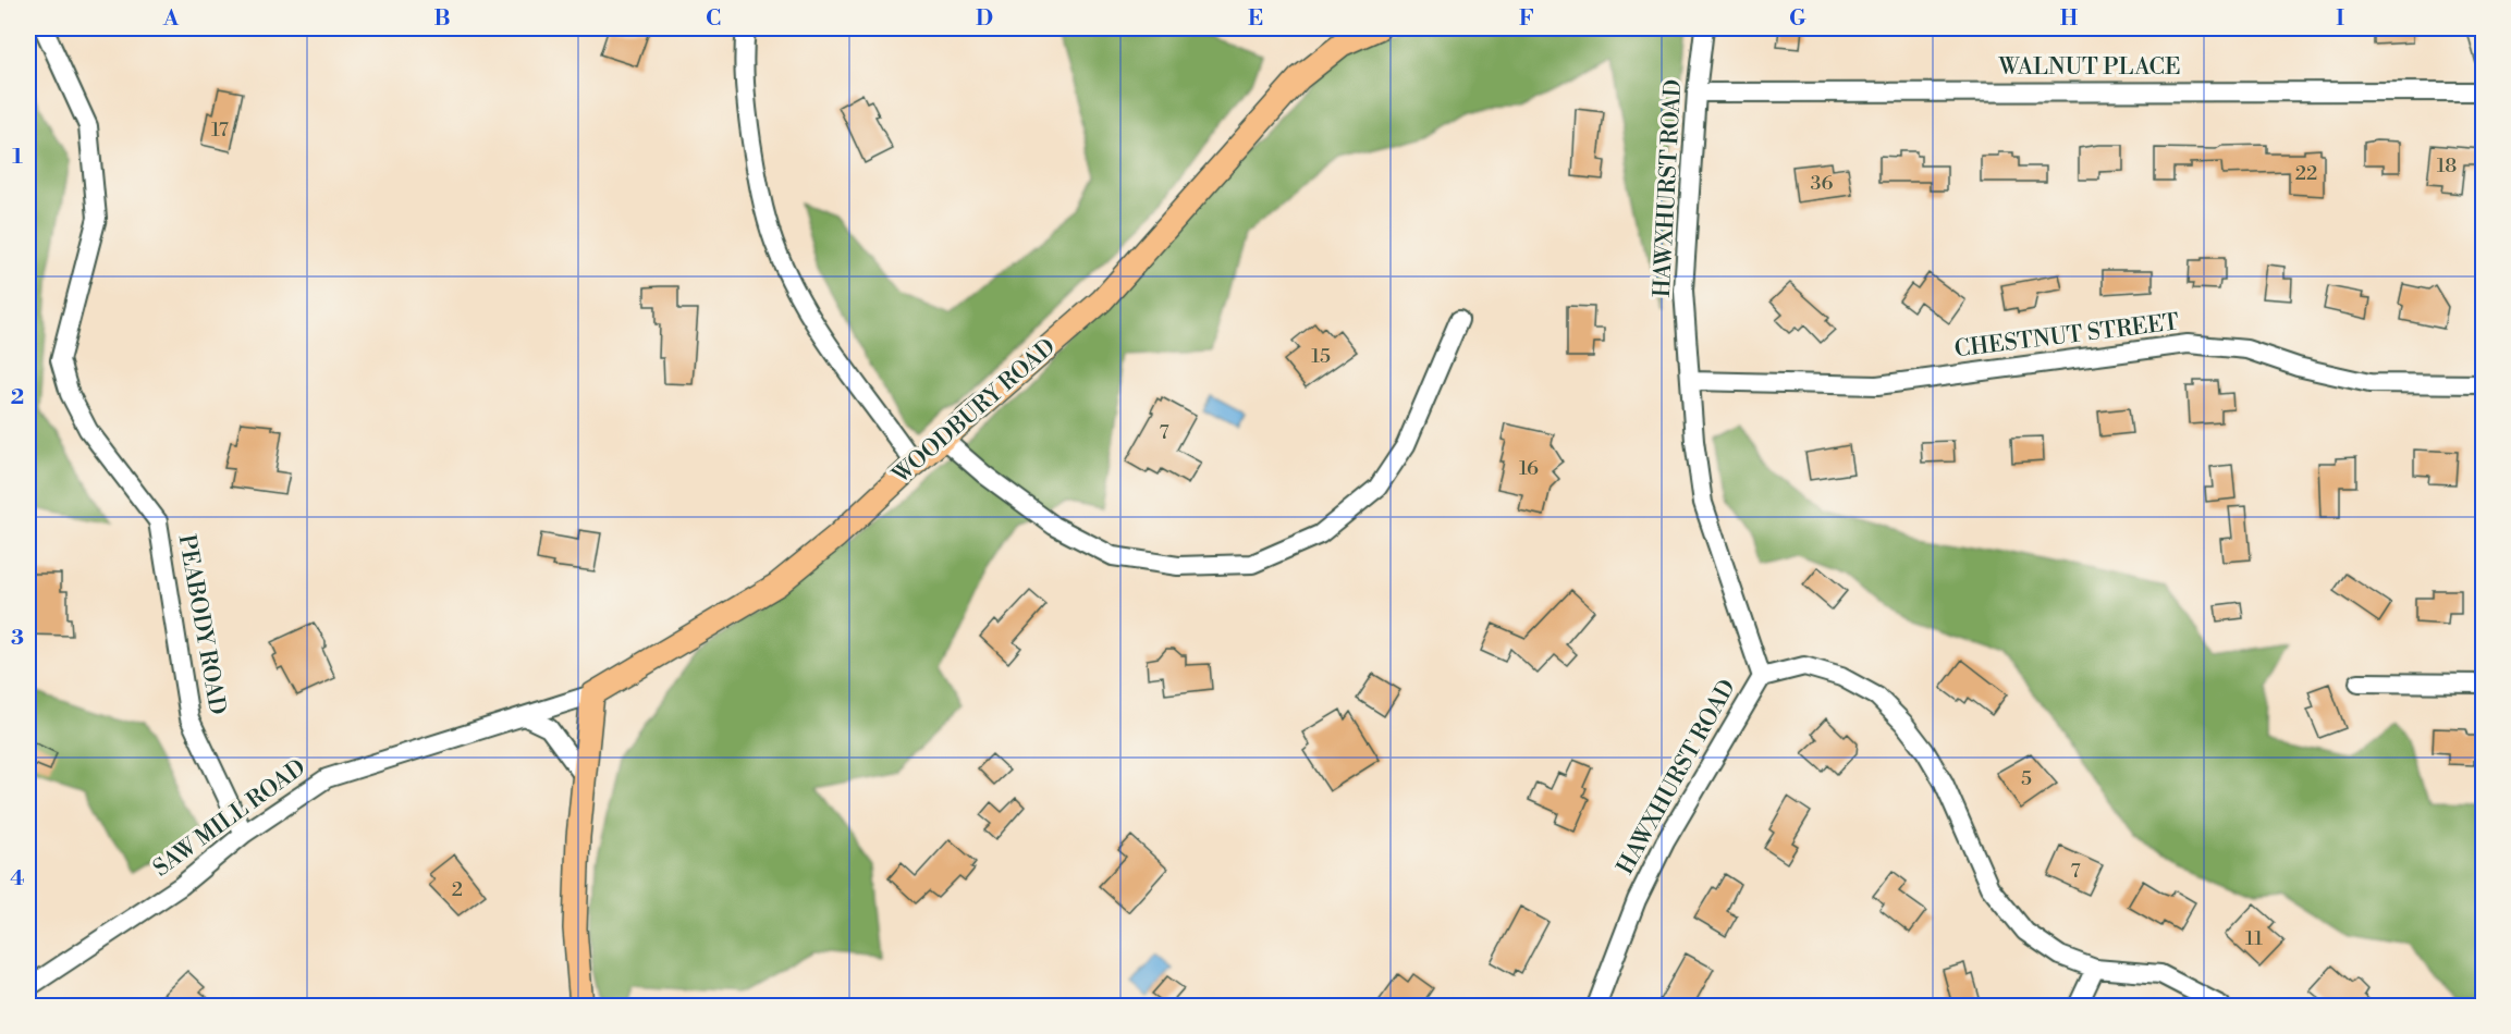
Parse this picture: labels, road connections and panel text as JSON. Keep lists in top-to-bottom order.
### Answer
{
  "streets": {
    "main road": ["WOODBURY ROAD"],
    "street": [
      "WALNUT PLACE",
      "HAWXHURST ROAD",
      "CHESTNUT STREET",
      "PEABODY ROAD",
      "SAW MILL ROAD"
    ]
  },
  "crossings": [
    ["WALNUT PLACE", "HAWXHURST ROAD"],
    ["HAWXHURST ROAD", "CHESTNUT STREET"],
    ["WOODBURY ROAD", "SAW MILL ROAD"],
    ["PEABODY ROAD", "SAW MILL ROAD"]
  ],
  "house_numbers": [
    "17",
    "18",
    "22",
    "36",
    "15",
    "7",
    "16",
    "5",
    "7",
    "2",
    "11"
  ],
  "grid": {
    "columns": [
      "A",
      "B",
      "C",
      "D",
      "E",
      "F",
      "G",
      "H",
      "I"
    ],
    "rows": [
      "1",
      "2",
      "3",
      "4"
    ]
  }
}
